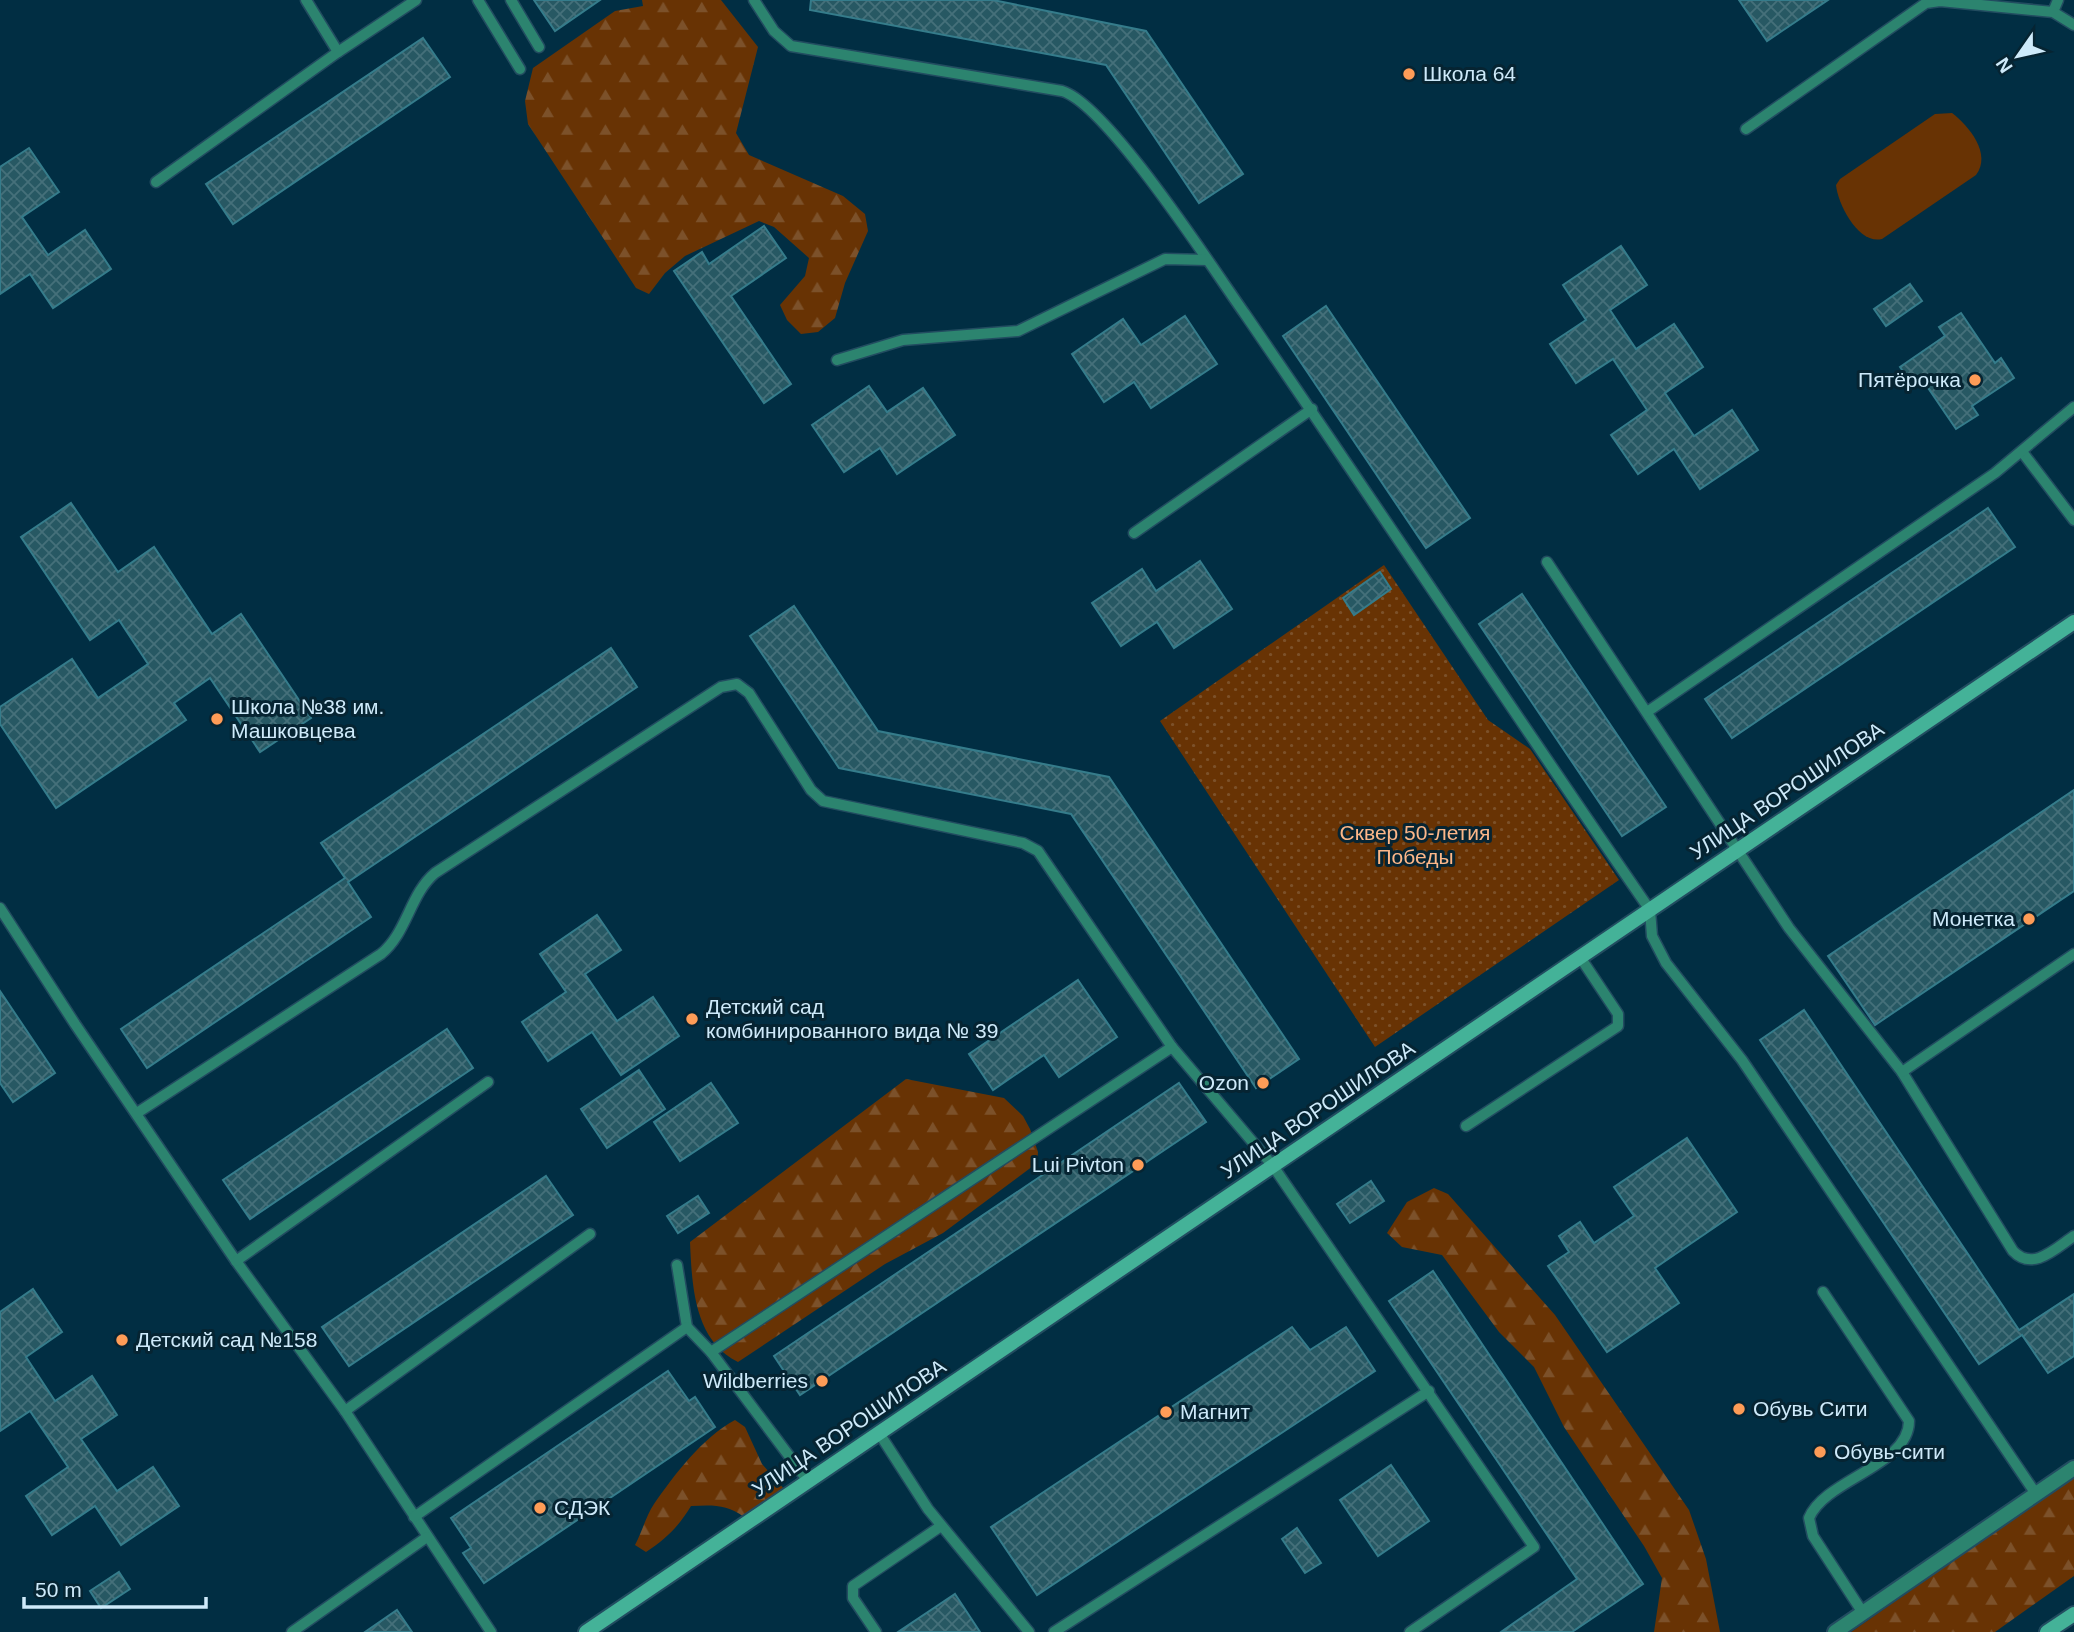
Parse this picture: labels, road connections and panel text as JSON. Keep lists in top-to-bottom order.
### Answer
{
  "streets": {
    "main road": ["УЛИЦА ВОРОШИЛОВА"]
  },
  "parks": ["Сквер 50-летия Победы"],
  "places": [
    "Школа 64",
    "Пятёрочка",
    "Школа №38 им. Машковцева",
    "Монетка",
    "Детский сад комбинированного вида № 39",
    "Ozon",
    "Lui Pivton",
    "Детский сад №158",
    "Wildberries",
    "Обувь Сити",
    "Магнит",
    "Обувь-сити",
    "СДЭК"
  ],
  "scale_bar": "50 m",
  "north": "bottom left"
}
